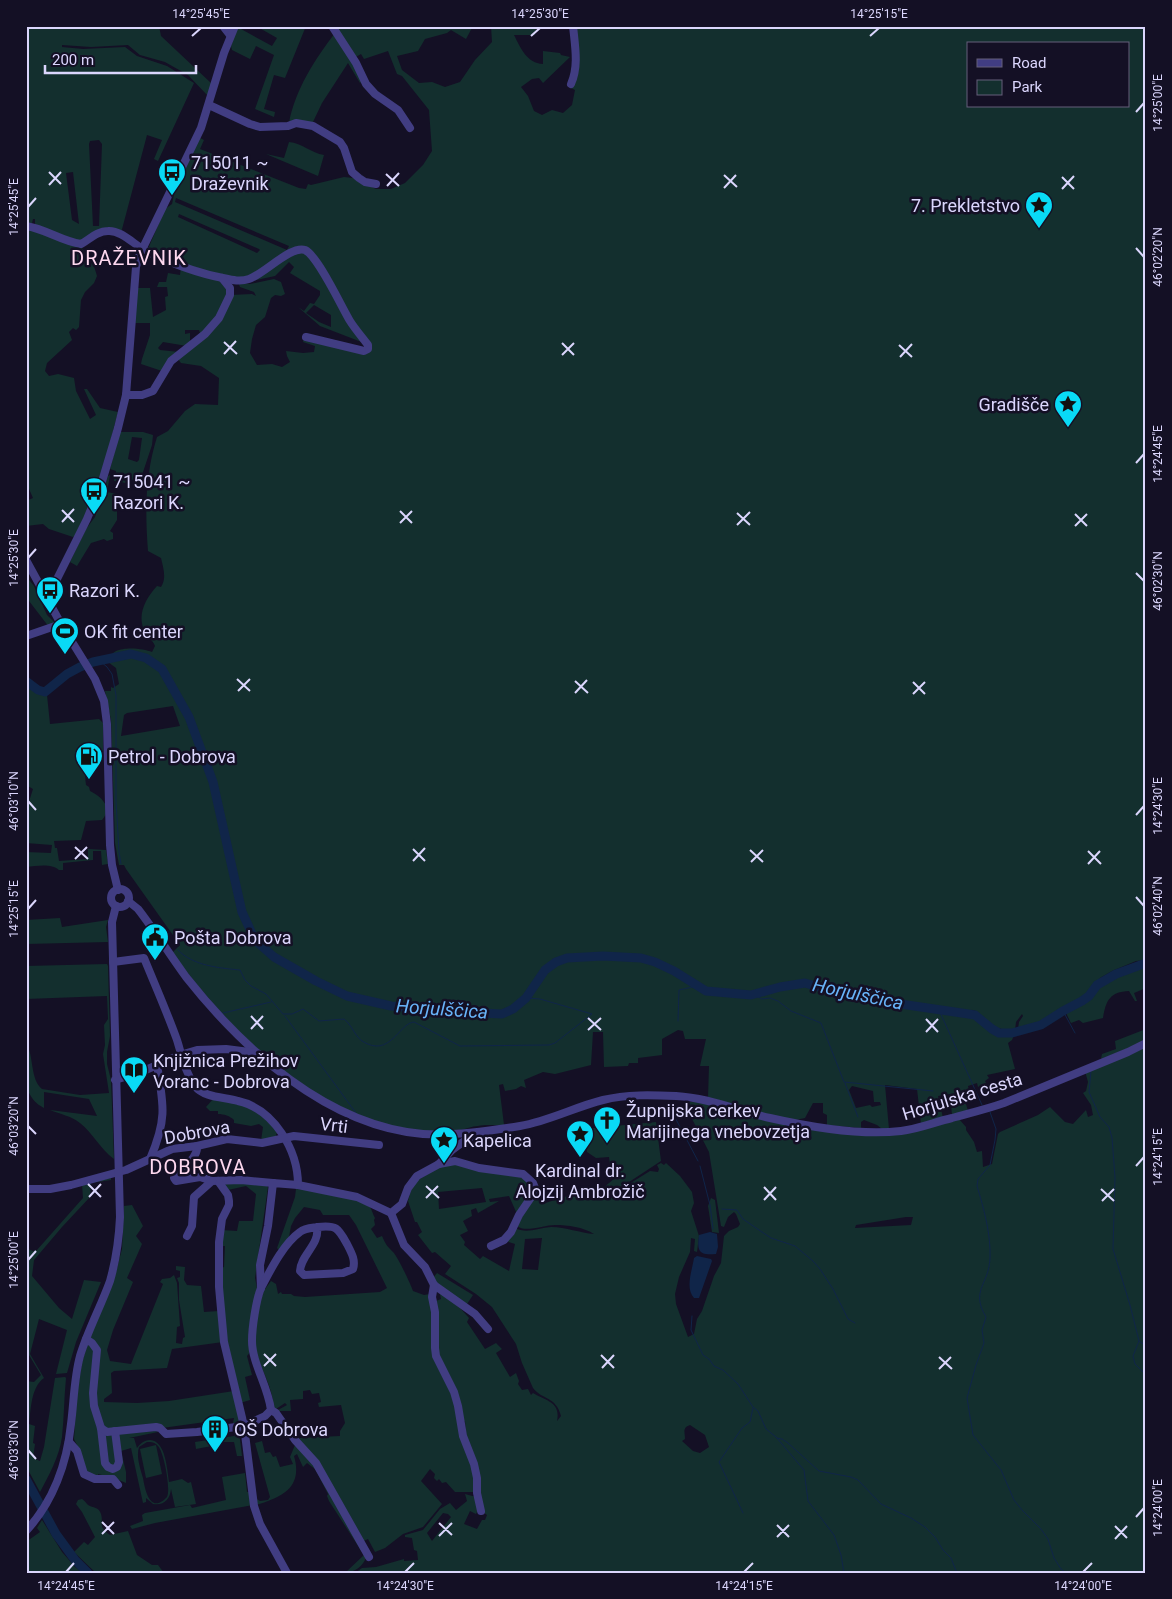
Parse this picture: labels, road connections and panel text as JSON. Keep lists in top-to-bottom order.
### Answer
{
  "streets": {
    "street": ["Horjulska cesta", "Vrti", "Dobrova"]
  },
  "crossings": [
    ["Vrti", "Dobrova"]
  ],
  "districts": ["DRAŽEVNIK", "DOBROVA"],
  "water": ["Horjulščica"],
  "places": {
    "bus stop": ["715011 ~ Draževnik", "715041 ~ Razori K.", "Razori K."],
    "place": [
      "7. Prekletstvo",
      "Gradišče",
      "Kardinal dr. Alojzij Ambrožič",
      "Kapelica"
    ],
    "sports": ["OK fit center"],
    "fuel station": ["Petrol - Dobrova"],
    "public building": ["Pošta Dobrova"],
    "library": ["Knjižnica Prežihov Voranc - Dobrova"],
    "church": ["Župnijska cerkev Marijinega vnebovzetja"],
    "building": ["OŠ Dobrova"]
  },
  "legend": ["Road", "Park"],
  "scale_bar": "200 m",
  "coordinates": [
    "14°25'45\"E",
    "14°25'30\"E",
    "14°25'15\"E",
    "14°25'00\"E",
    "46°02'20\"N",
    "14°24'45\"E",
    "46°02'30\"N",
    "46°03'10\"N",
    "14°24'30\"E",
    "46°02'40\"N",
    "46°03'20\"N",
    "14°24'15\"E",
    "46°03'30\"N",
    "14°24'00\"E"
  ]
}
